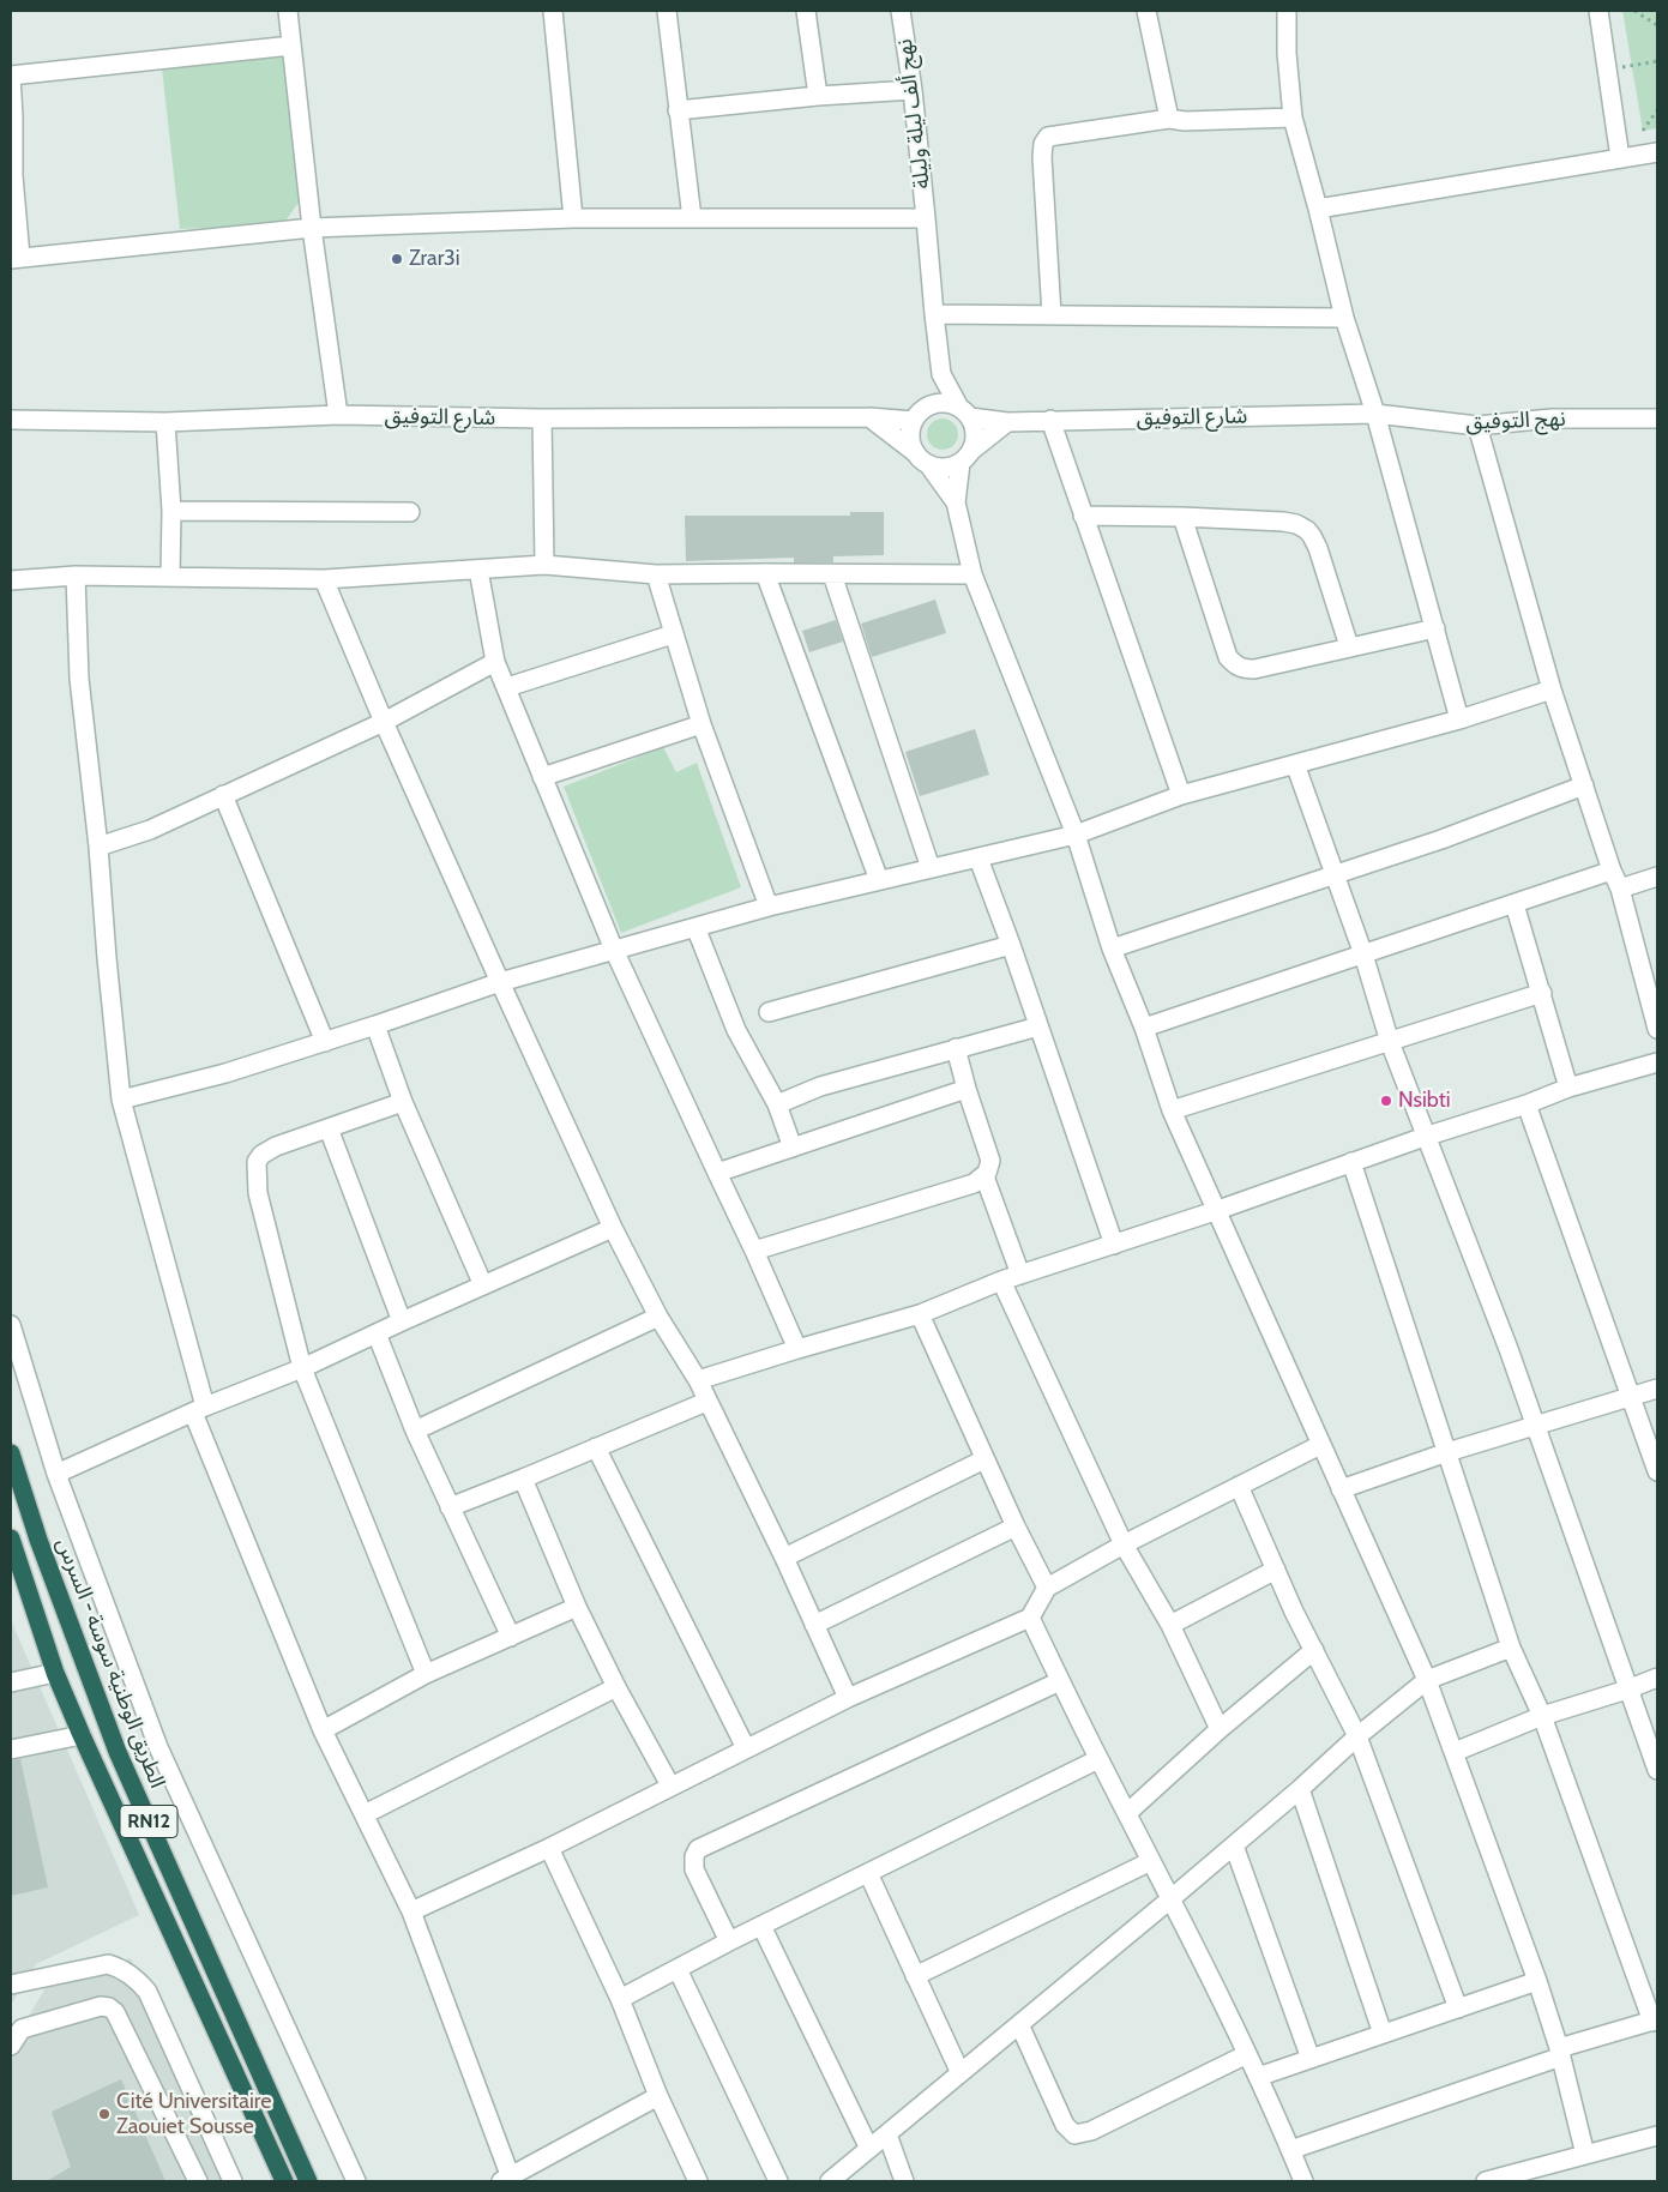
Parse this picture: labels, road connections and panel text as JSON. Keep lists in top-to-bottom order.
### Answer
{
  "streets": {
    "highway": ["الطريق الوطنية سوسة - السرس", "RN12"],
    "street": ["نهج ألف ليلة وليلة", "شارع التوفيق", "نهج التوفيق"]
  },
  "crossings": [
    ["شارع التوفيق", "نهج التوفيق"]
  ],
  "places": ["Zrar3i", "Nsibti", "Cité Universitaire Zaouiet Sousse"]
}
